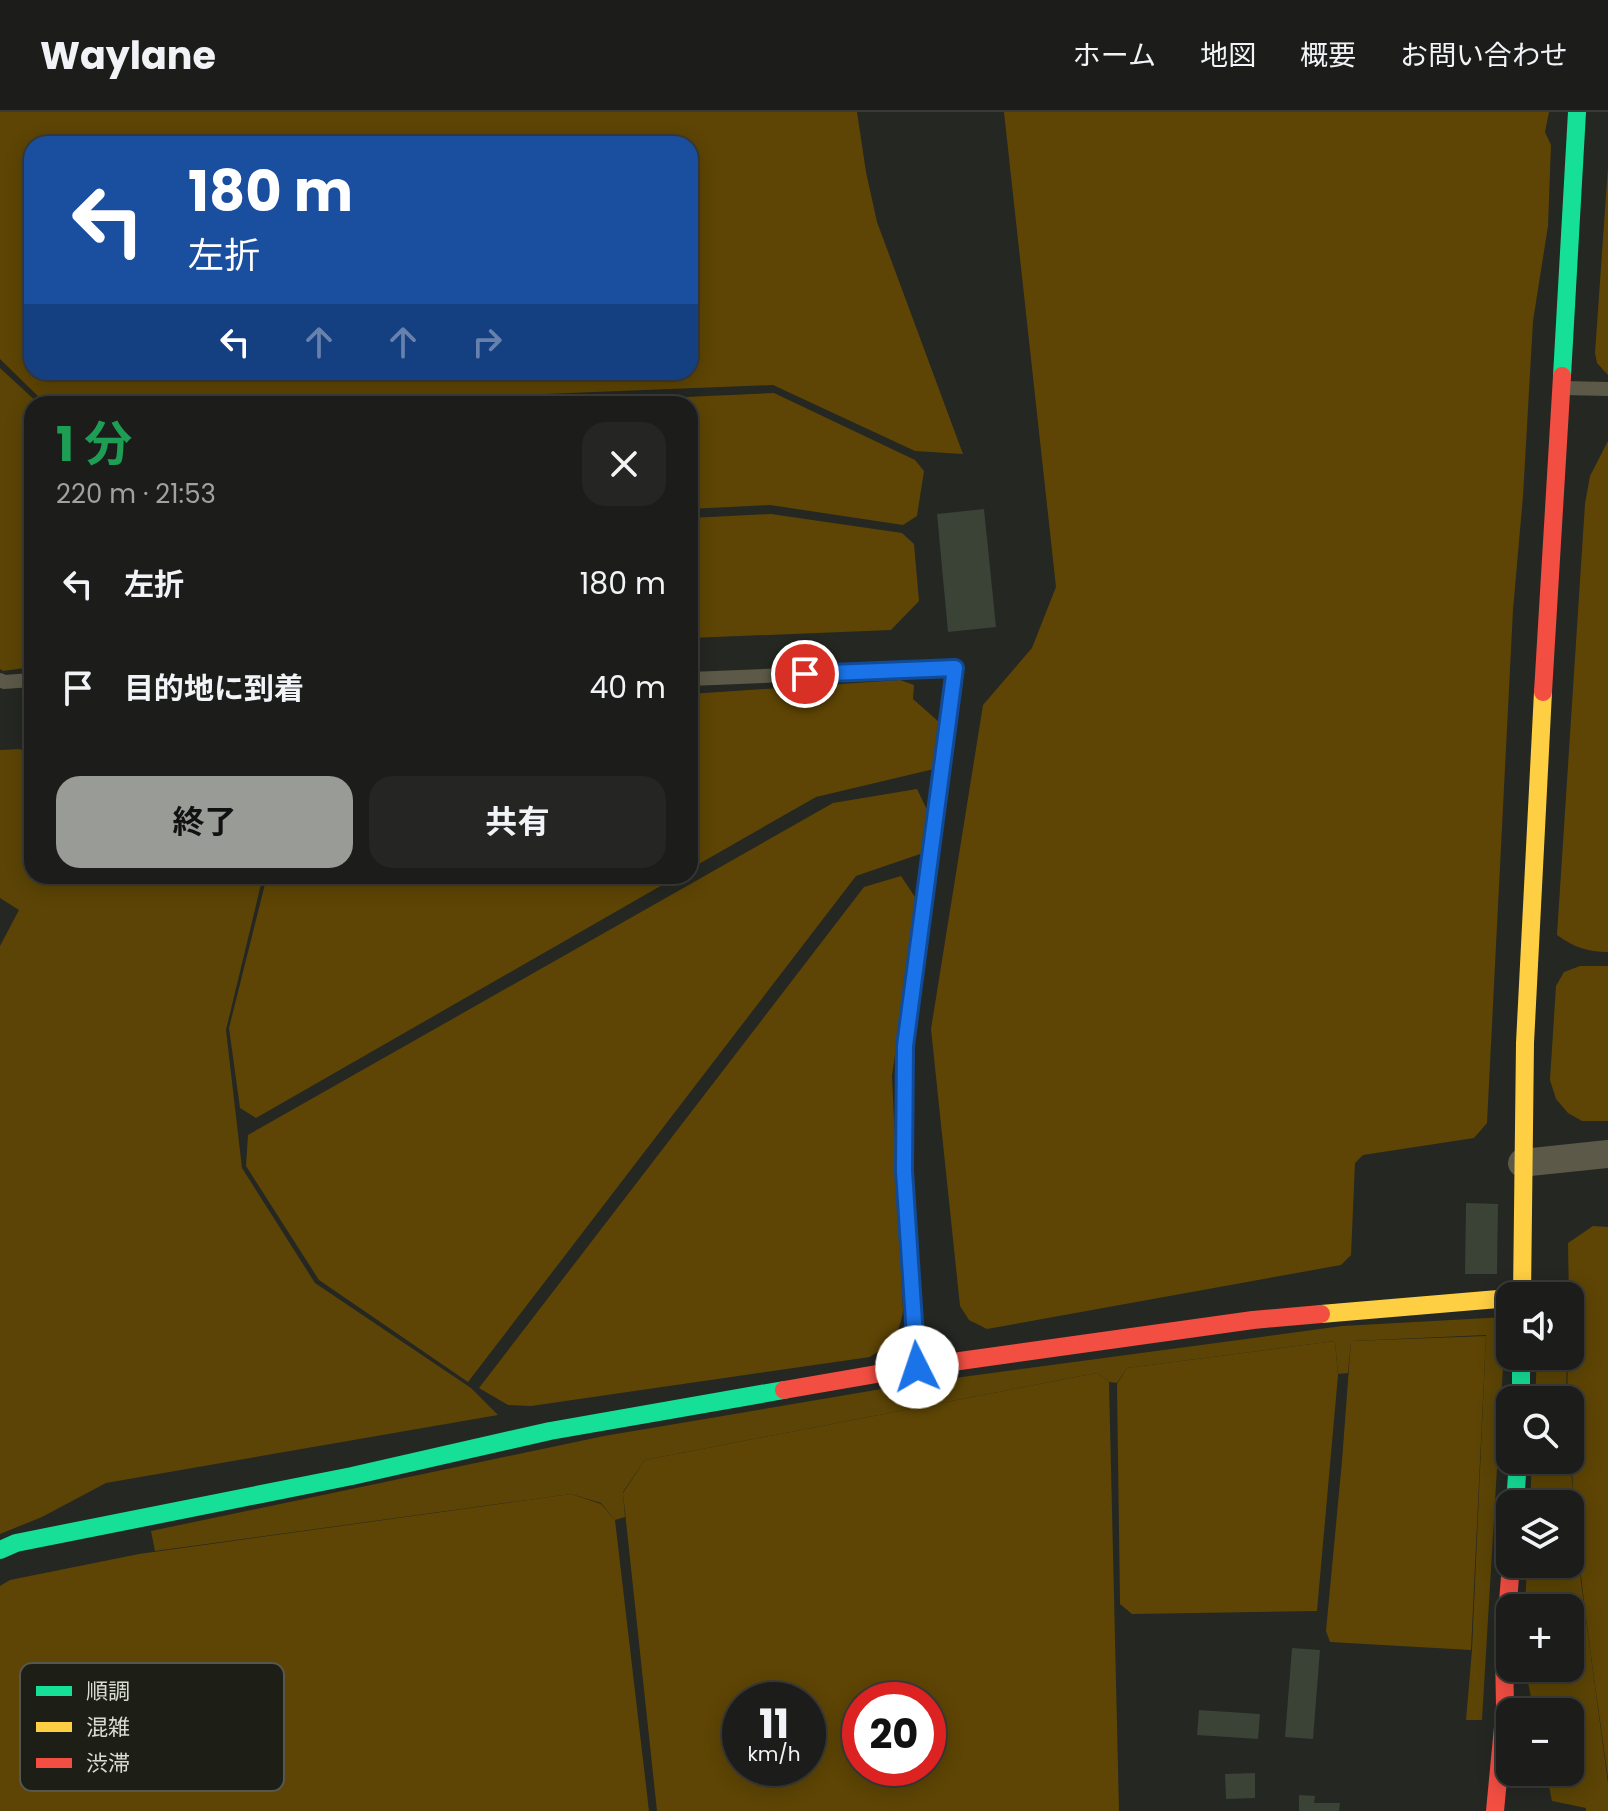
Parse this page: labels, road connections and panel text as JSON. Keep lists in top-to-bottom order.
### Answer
{
  "legend": ["順調", "混雑", "渋滞"],
  "page": {
    "header": "Waylane",
    "nav": [
      "ホーム",
      "地図",
      "概要",
      "お問い合わせ"
    ],
    "turn": ["180 m", "左折"],
    "heading": ["1 分", "220 m · 21:53"],
    "list": [
      {
        "name": "左折",
        "value": "180 m"
      },
      {
        "name": "目的地に到着",
        "value": "40 m"
      }
    ],
    "buttons": ["終了", "共有"],
    "map_buttons": ["+", "−"],
    "speed": "11 km/h",
    "limit": "20"
  }
}
